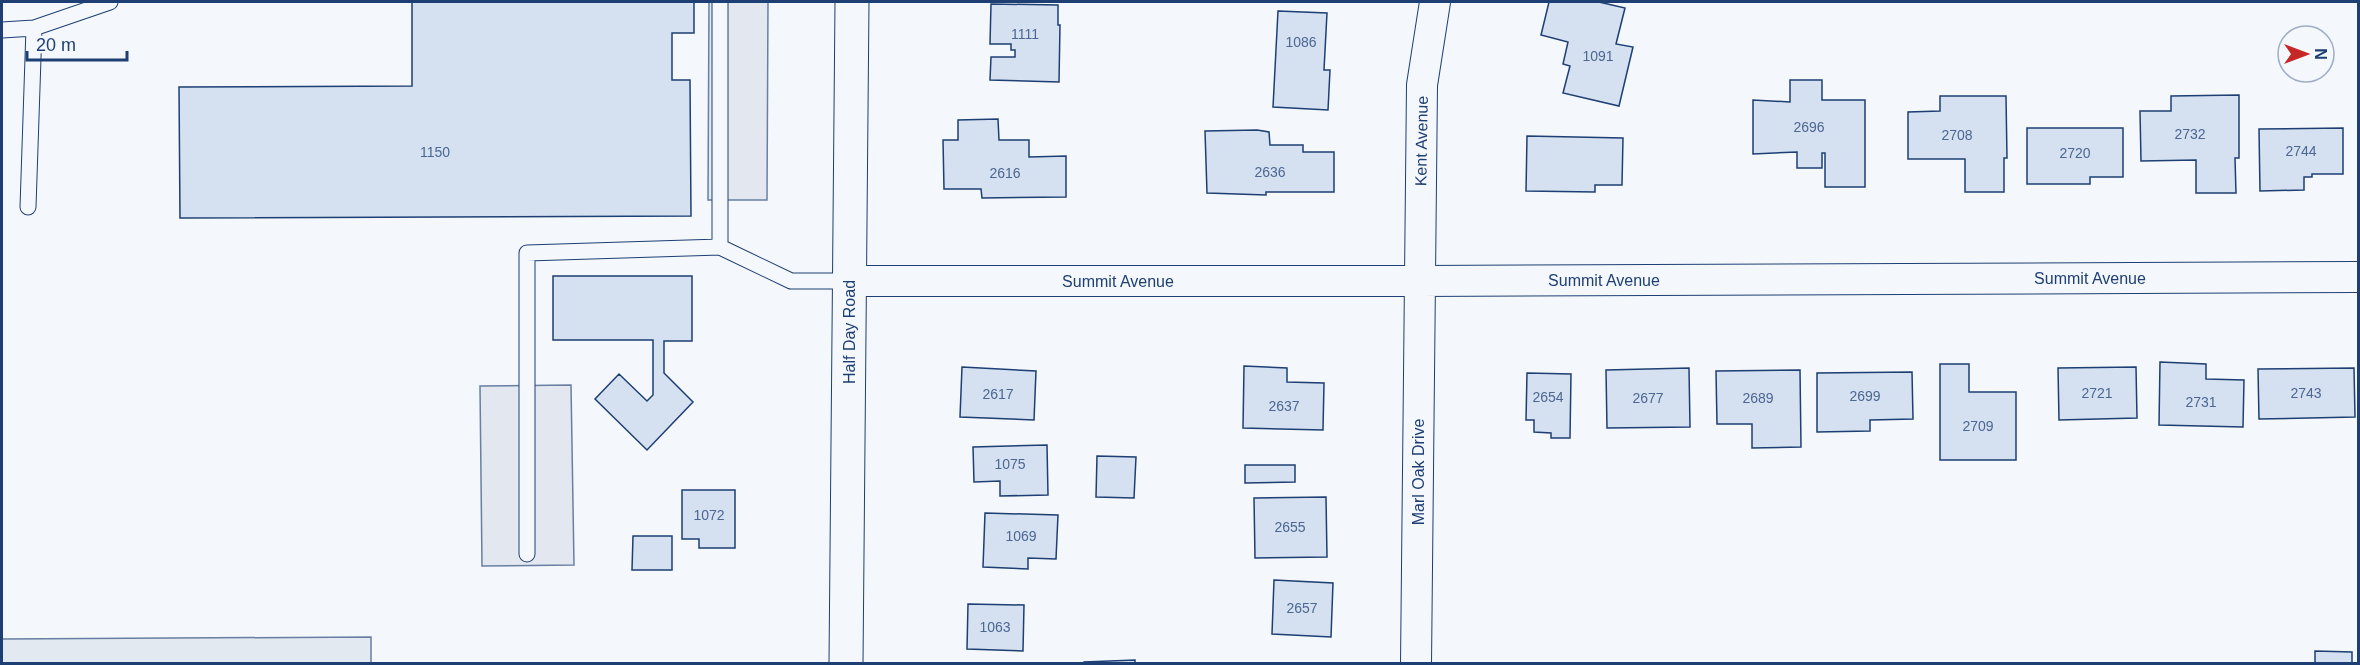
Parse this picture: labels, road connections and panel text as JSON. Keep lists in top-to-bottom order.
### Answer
{
  "streets": {
    "main road": ["Half Day Road"],
    "street": ["Kent Avenue", "Summit Avenue", "Marl Oak Drive"]
  },
  "crossings": [
    ["Kent Avenue", "Summit Avenue"],
    ["Kent Avenue", "Marl Oak Drive"],
    ["Summit Avenue", "Half Day Road"],
    ["Summit Avenue", "Marl Oak Drive"]
  ],
  "house_numbers": [
    "1111",
    "1086",
    "1091",
    "2696",
    "2732",
    "2708",
    "2744",
    "1150",
    "2720",
    "2636",
    "2616",
    "2721",
    "2743",
    "2617",
    "2699",
    "2654",
    "2677",
    "2689",
    "2731",
    "2637",
    "2709",
    "1075",
    "1072",
    "2655",
    "1069",
    "2657",
    "1063"
  ],
  "scale_bar": "20 m",
  "north": "right"
}
